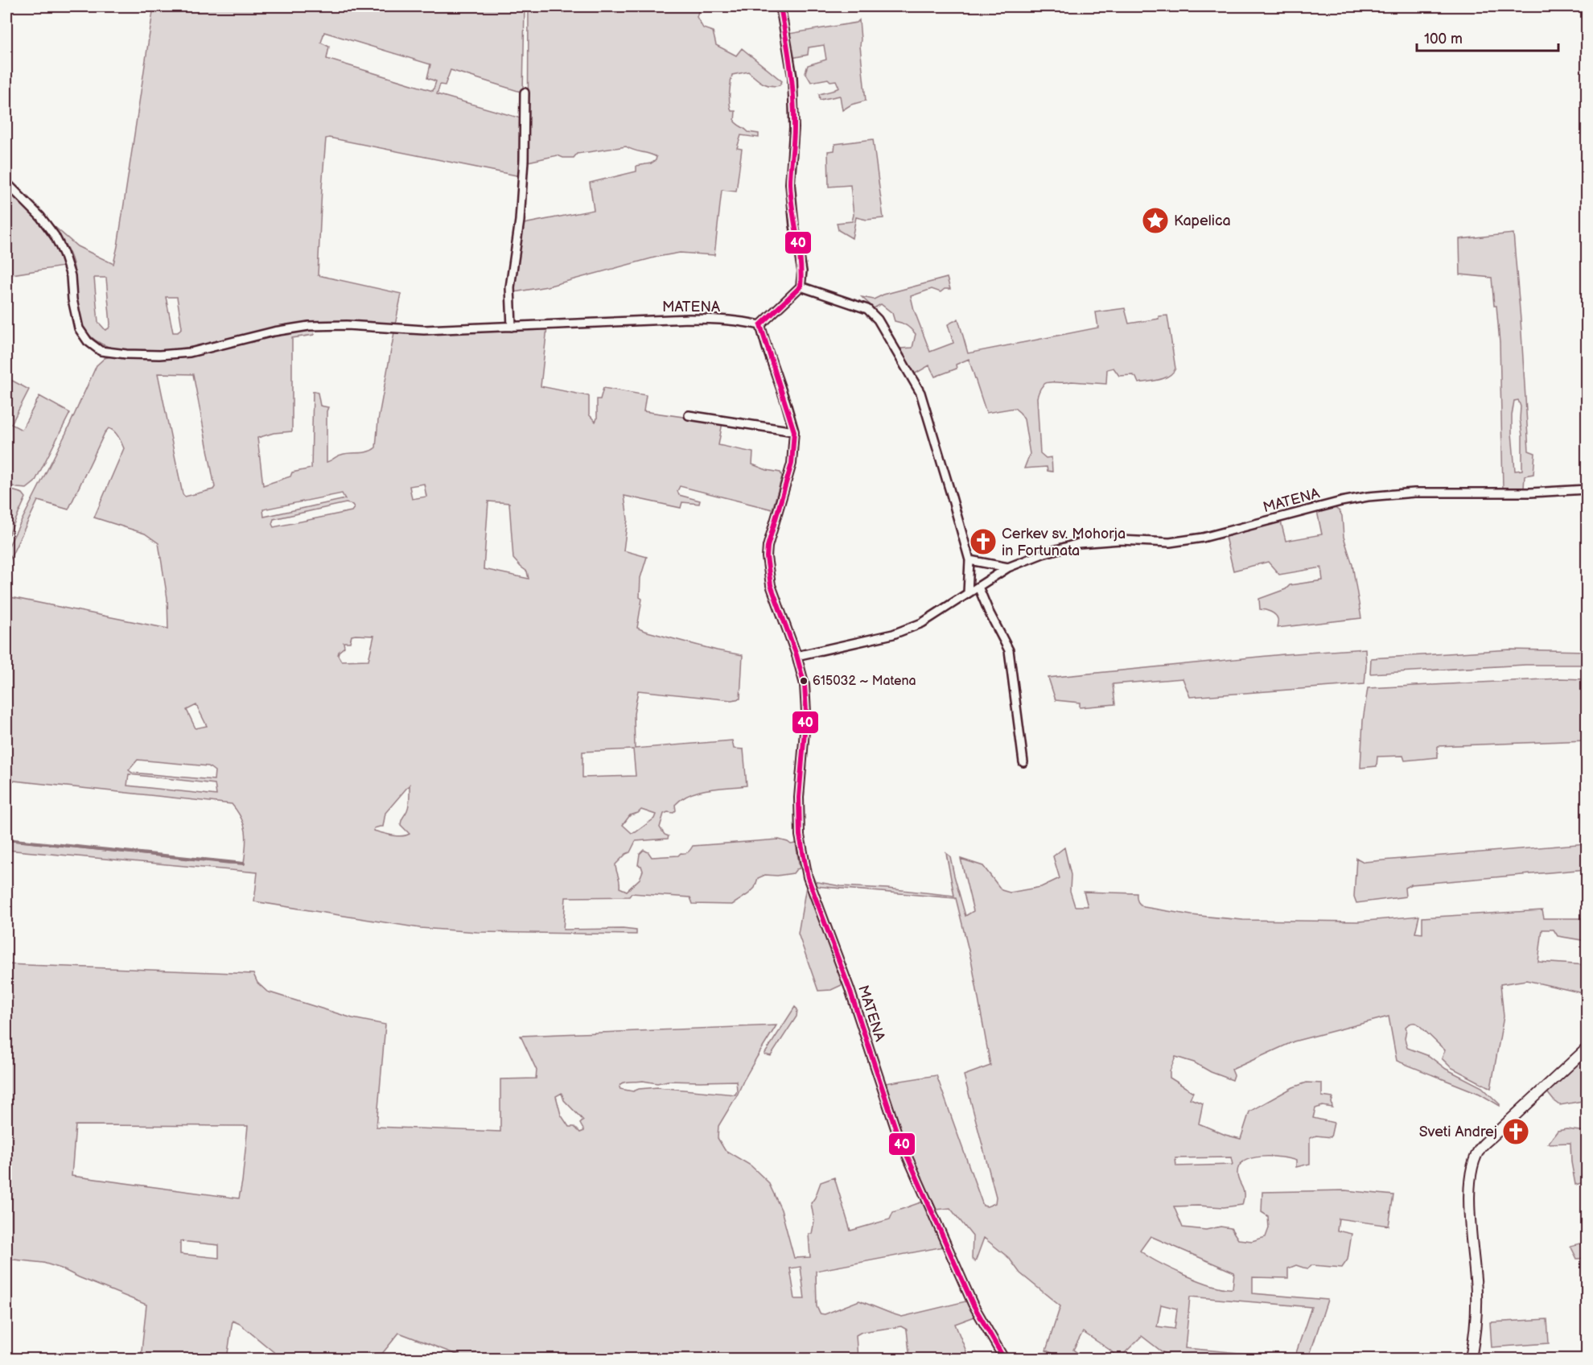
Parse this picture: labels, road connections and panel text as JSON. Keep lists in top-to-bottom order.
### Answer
{
  "streets": {
    "street": ["MATENA"]
  },
  "places": {
    "place": ["Kapelica"],
    "church": ["Cerkev sv. Mohorja in Fortunata", "Sveti Andrej"],
    "other": ["615032 ~ Matena"]
  },
  "lines": ["transit line 40"],
  "scale_bar": "100 m"
}
